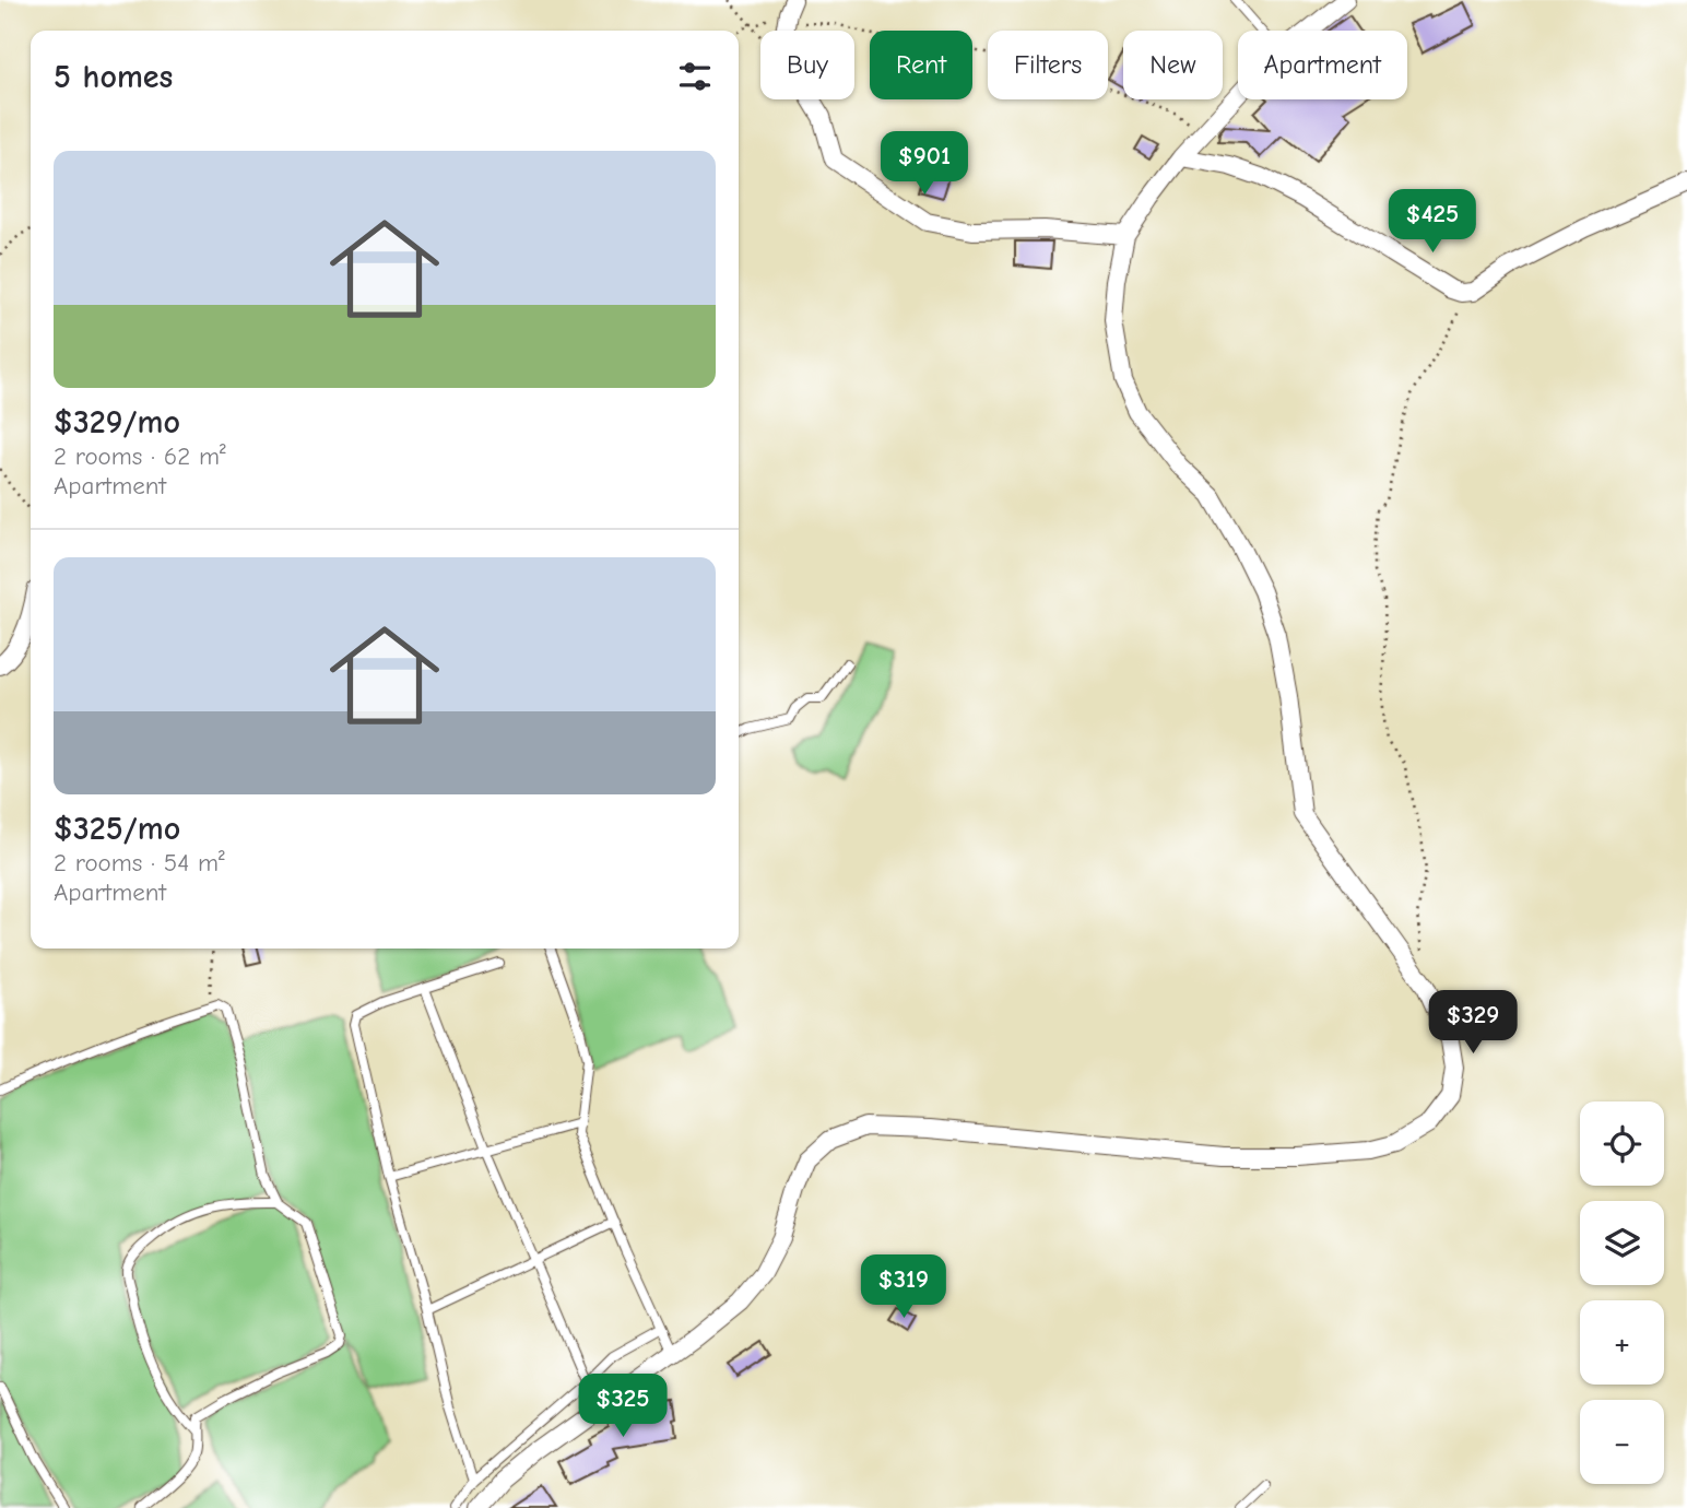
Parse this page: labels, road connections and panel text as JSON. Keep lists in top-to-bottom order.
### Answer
{
  "page": {
    "chip": [
      "Buy",
      "Rent",
      "Filters",
      "New",
      "Apartment"
    ],
    "heading": "5 homes",
    "list": [
      {
        "name": "$329/mo",
        "note": "2 rooms · 62 m² · Apartment"
      },
      {
        "name": "$325/mo",
        "note": "2 rooms · 54 m² · Apartment"
      }
    ],
    "price": [
      "$901",
      "$425",
      "$329",
      "$319",
      "$325"
    ],
    "map_buttons": ["+", "−"]
  }
}
